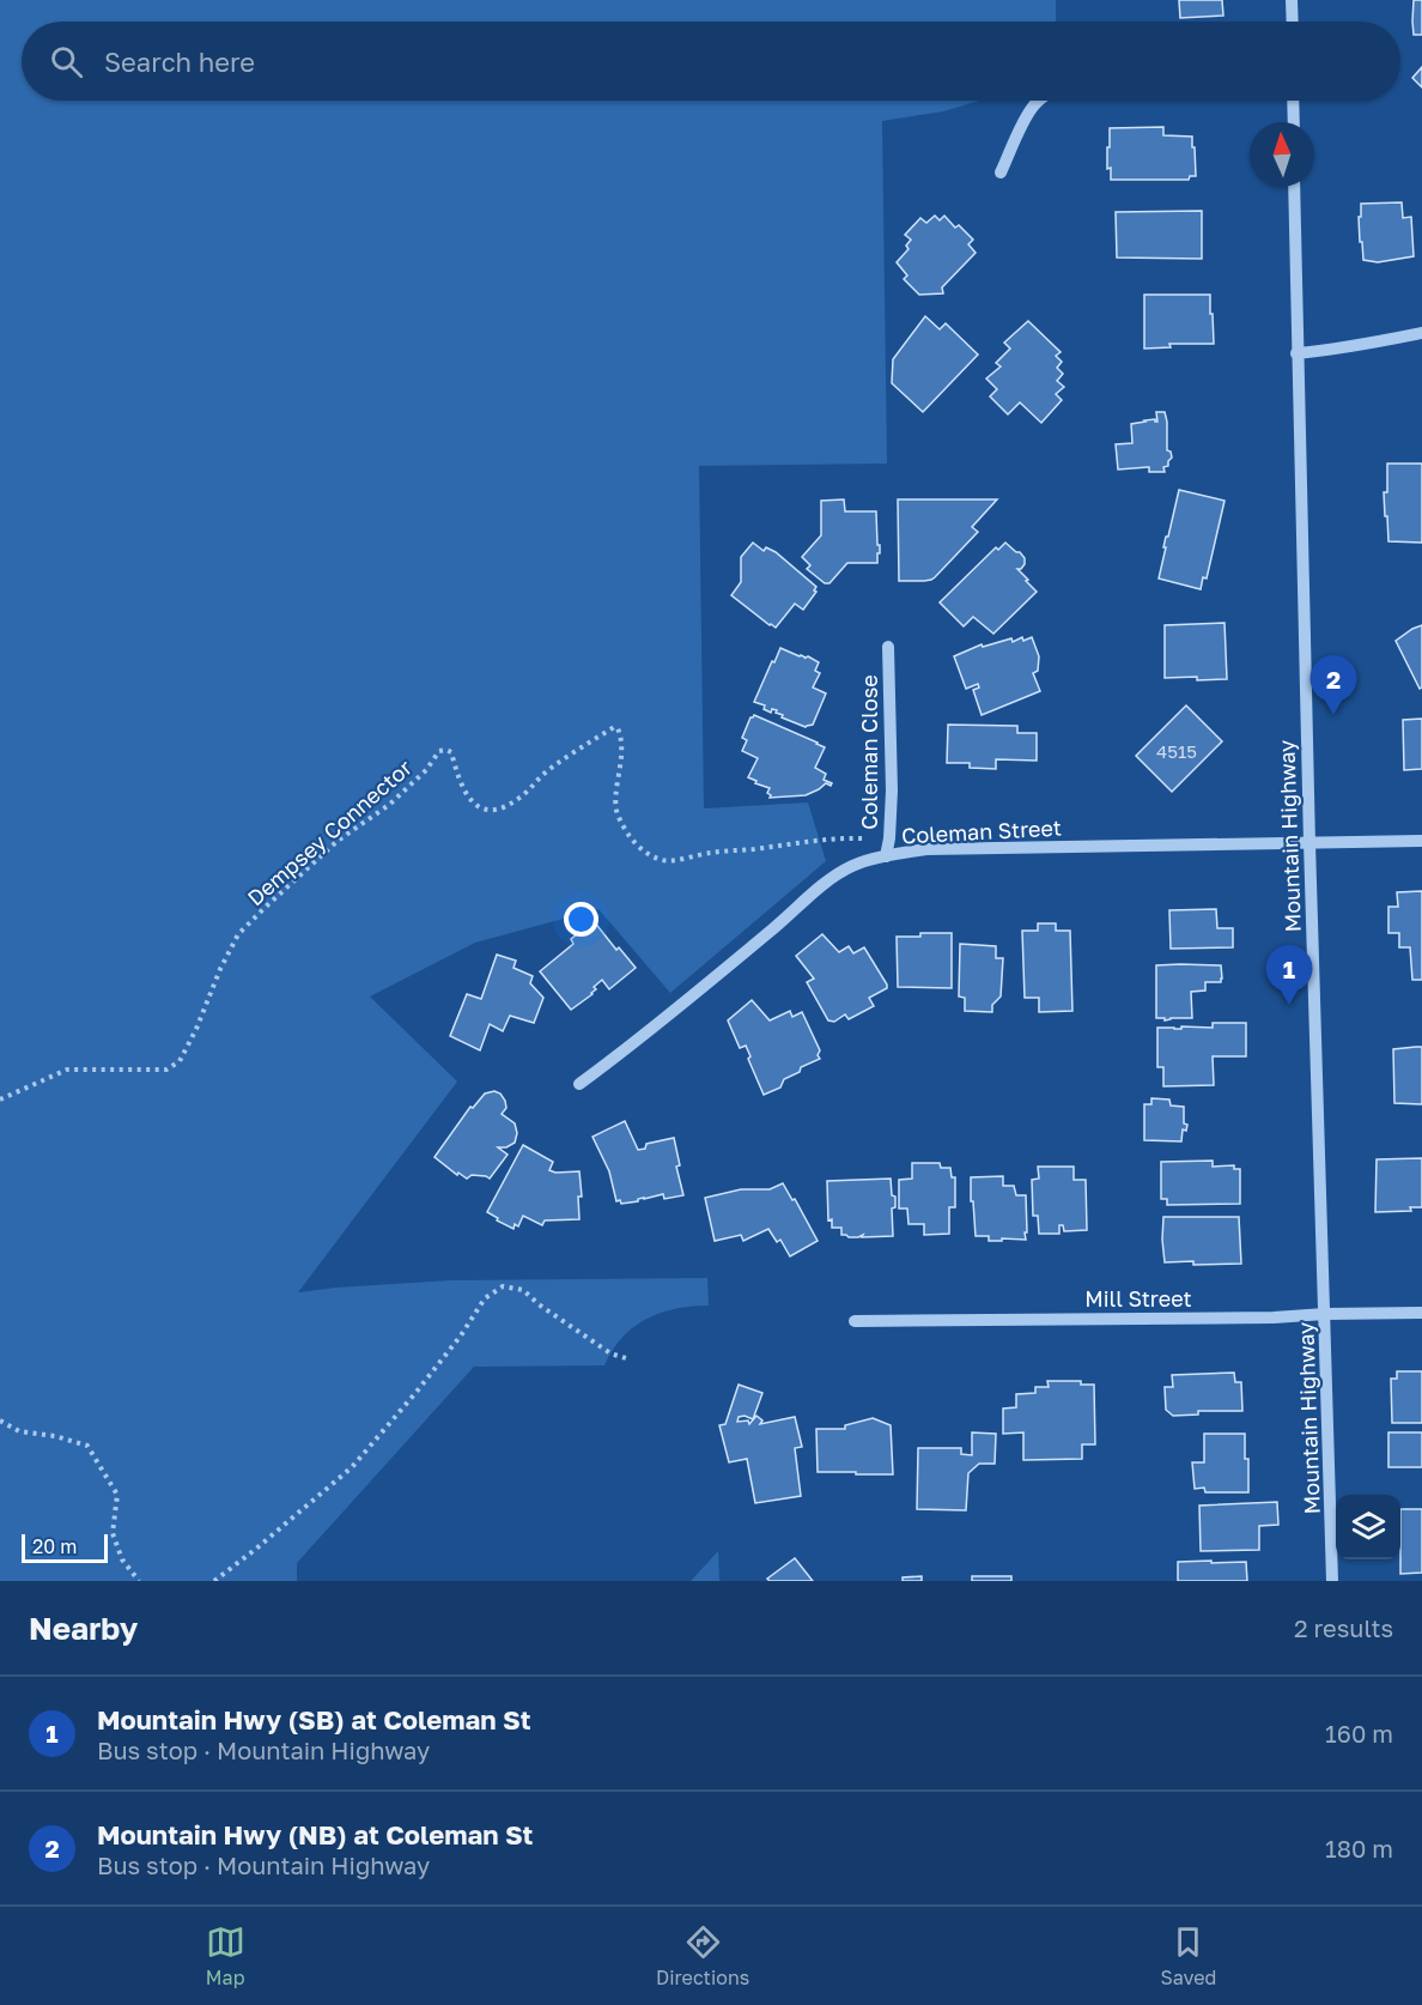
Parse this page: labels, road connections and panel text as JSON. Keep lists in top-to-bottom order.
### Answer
{
  "streets": {
    "street": [
      "Coleman Close",
      "Coleman Street",
      "Mountain Highway",
      "Mill Street"
    ],
    "path": ["Dempsey Connector"]
  },
  "crossings": [
    ["Coleman Close", "Coleman Street"],
    ["Coleman Close", "Dempsey Connector"],
    ["Coleman Street", "Mountain Highway"],
    ["Mountain Highway", "Mill Street"]
  ],
  "house_numbers": ["4515"],
  "scale_bar": "20 m",
  "north": "top",
  "page": {
    "search": "Search here",
    "pins": ["2", "1"],
    "scale": "20 m",
    "heading": ["Nearby", "2 results"],
    "list": [
      {
        "mark": "1",
        "name": "Mountain Hwy (SB) at Coleman St",
        "note": "Bus stop · Mountain Highway",
        "value": "160 m"
      },
      {
        "mark": "2",
        "name": "Mountain Hwy (NB) at Coleman St",
        "note": "Bus stop · Mountain Highway",
        "value": "180 m"
      }
    ],
    "nav": ["Map", "Directions", "Saved"]
  }
}
